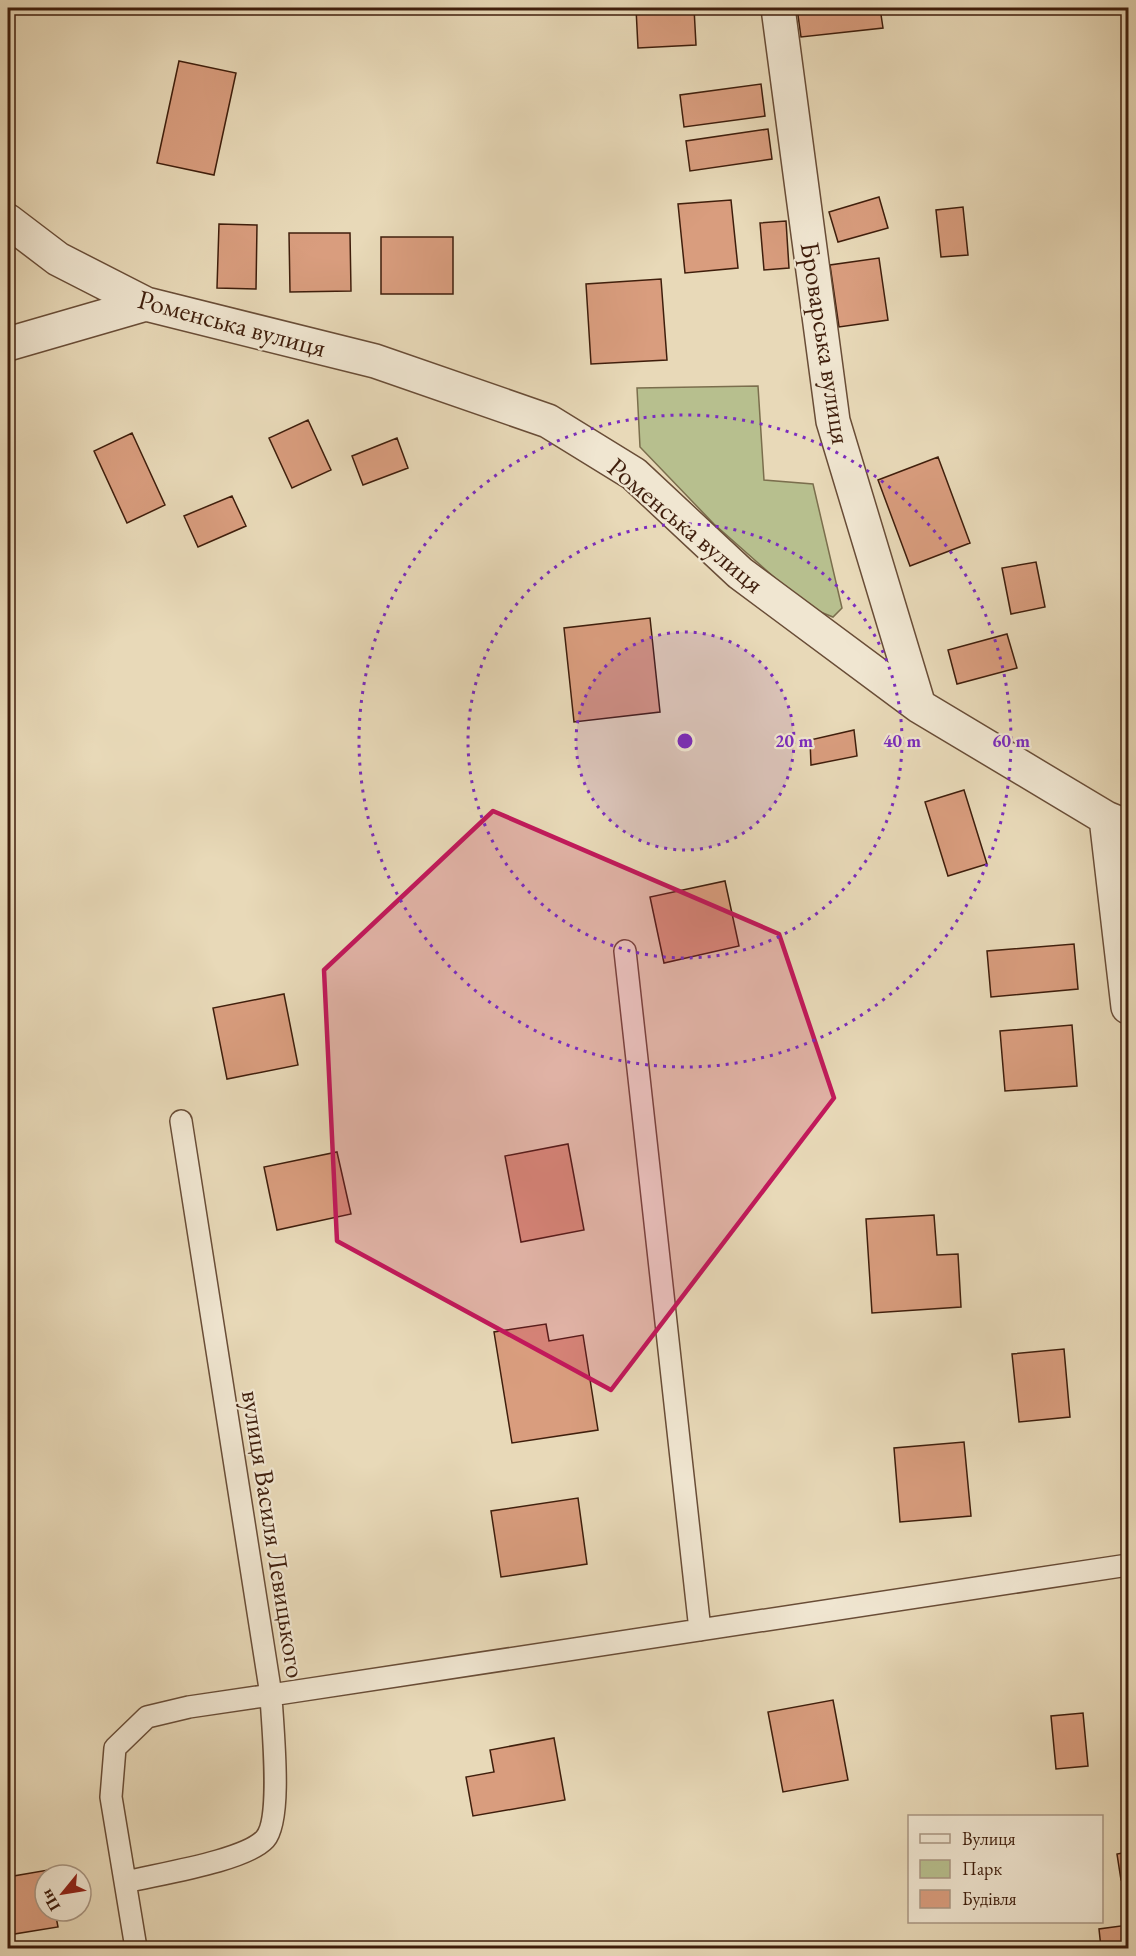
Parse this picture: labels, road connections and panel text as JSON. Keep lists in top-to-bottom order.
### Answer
{
  "streets": {
    "street": ["Роменська вулиця", "Броварська вулиця"],
    "lane": ["вулиця Василя Левицького"]
  },
  "crossings": [
    ["Роменська вулиця", "Броварська вулиця"]
  ],
  "legend": ["Вулиця", "Парк", "Будівля"],
  "north": "bottom left",
  "rings": ["20 m", "40 m", "60 m"]
}
